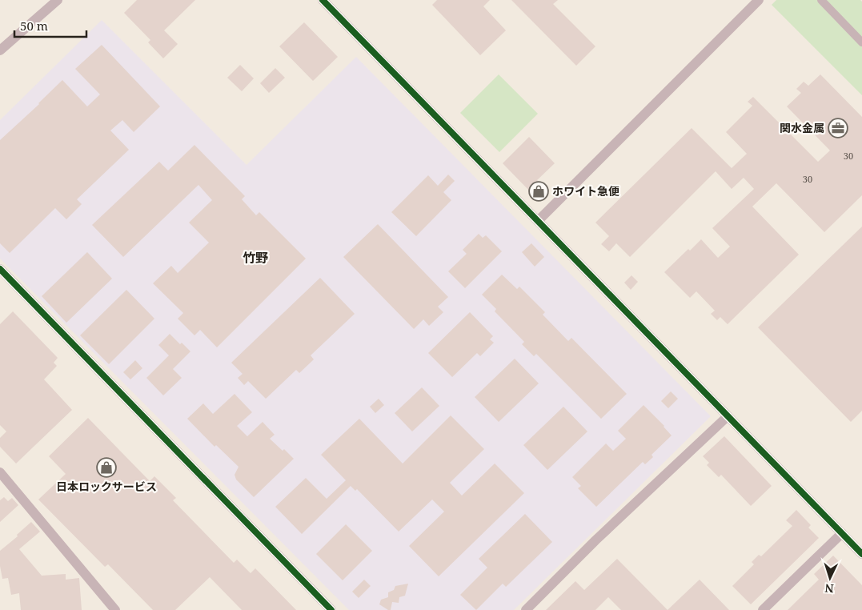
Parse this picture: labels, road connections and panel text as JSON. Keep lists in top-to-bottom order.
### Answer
{
  "districts": ["竹野"],
  "places": {
    "office": ["関水金属"],
    "shop": ["ホワイト急便", "日本ロックサービス"]
  },
  "house_numbers": ["30", "30"],
  "scale_bar": "50 m",
  "north": "bottom"
}
